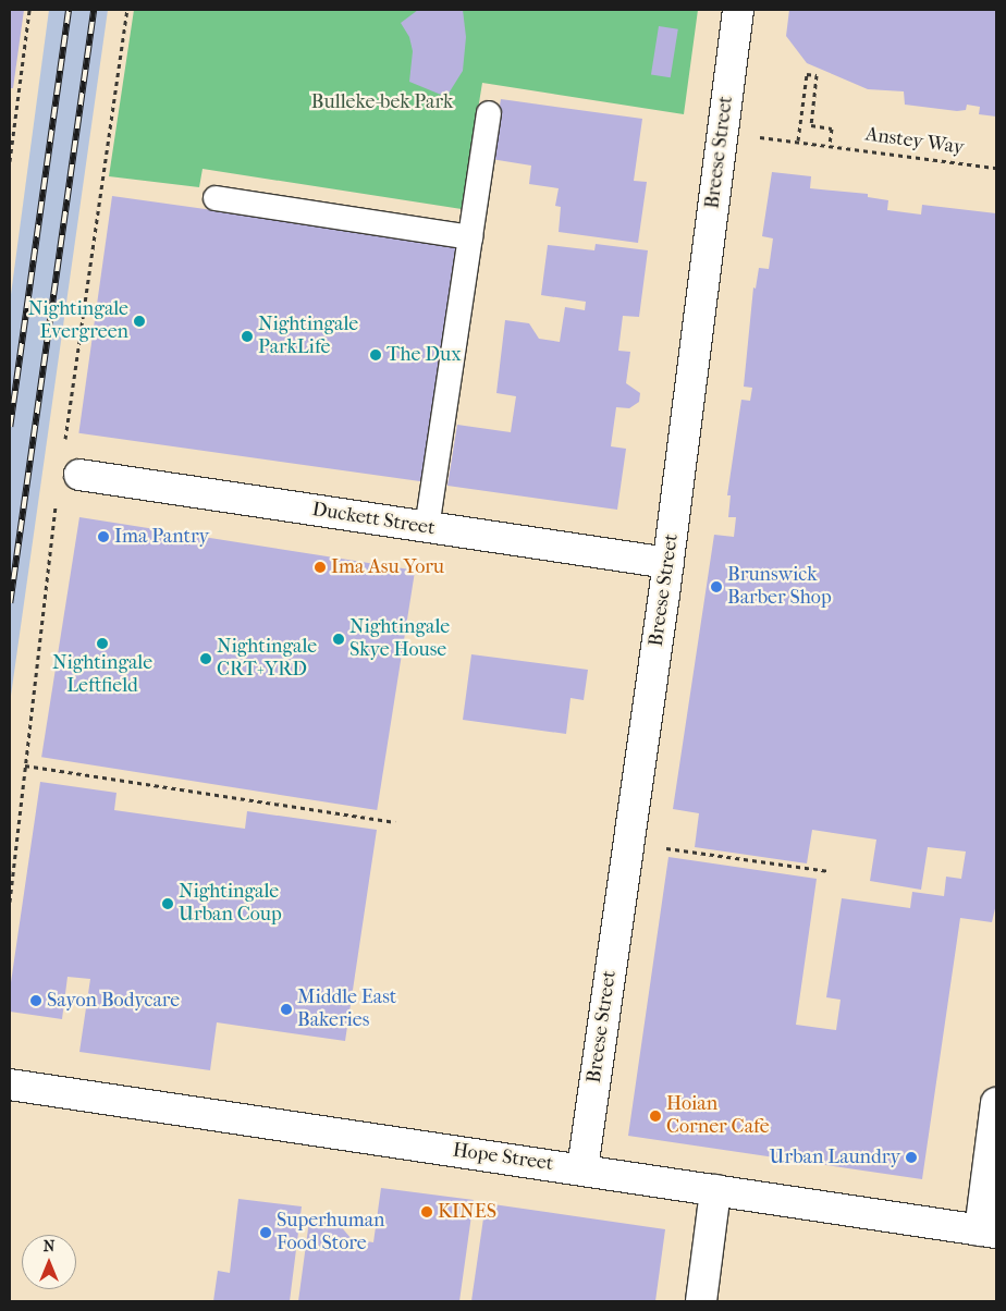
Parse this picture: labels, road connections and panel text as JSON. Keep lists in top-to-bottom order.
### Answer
{
  "streets": {
    "street": ["Breese Street", "Duckett Street", "Hope Street"],
    "path": ["Anstey Way"]
  },
  "crossings": [
    ["Breese Street", "Duckett Street"],
    ["Breese Street", "Hope Street"]
  ],
  "parks": ["Bulleke-bek Park"],
  "places": [
    "Nightingale Evergreen",
    "Nightingale ParkLife",
    "The Dux",
    "Ima Pantry",
    "Ima Asu Yoru",
    "Brunswick Barber Shop",
    "Nightingale Skye House",
    "Nightingale Leftfield",
    "Nightingale CRT+YRD",
    "Nightingale Urban Coup",
    "Sayon Bodycare",
    "Middle East Bakeries",
    "Hoian Corner Cafe",
    "Urban Laundry",
    "KINES",
    "Superhuman Food Store"
  ],
  "north": "top"
}
